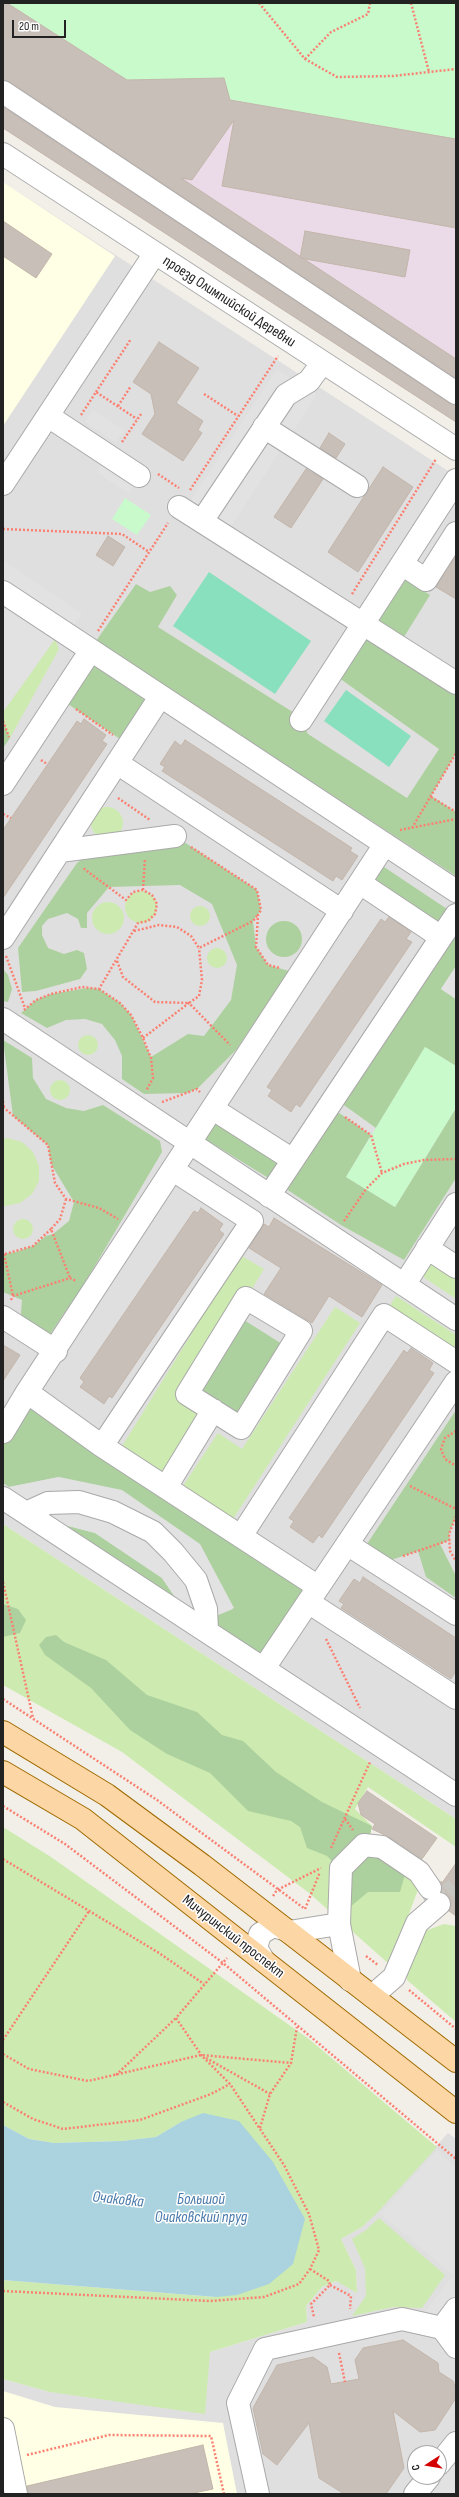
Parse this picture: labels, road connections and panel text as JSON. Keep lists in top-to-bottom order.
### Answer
{
  "streets": {
    "main road": ["Мичуринский проспект"],
    "street": ["проезд Олимпийской Деревни"]
  },
  "water": ["Очаковка", "Большой Очаковский пруд"],
  "scale_bar": "20 m",
  "north": "left"
}
